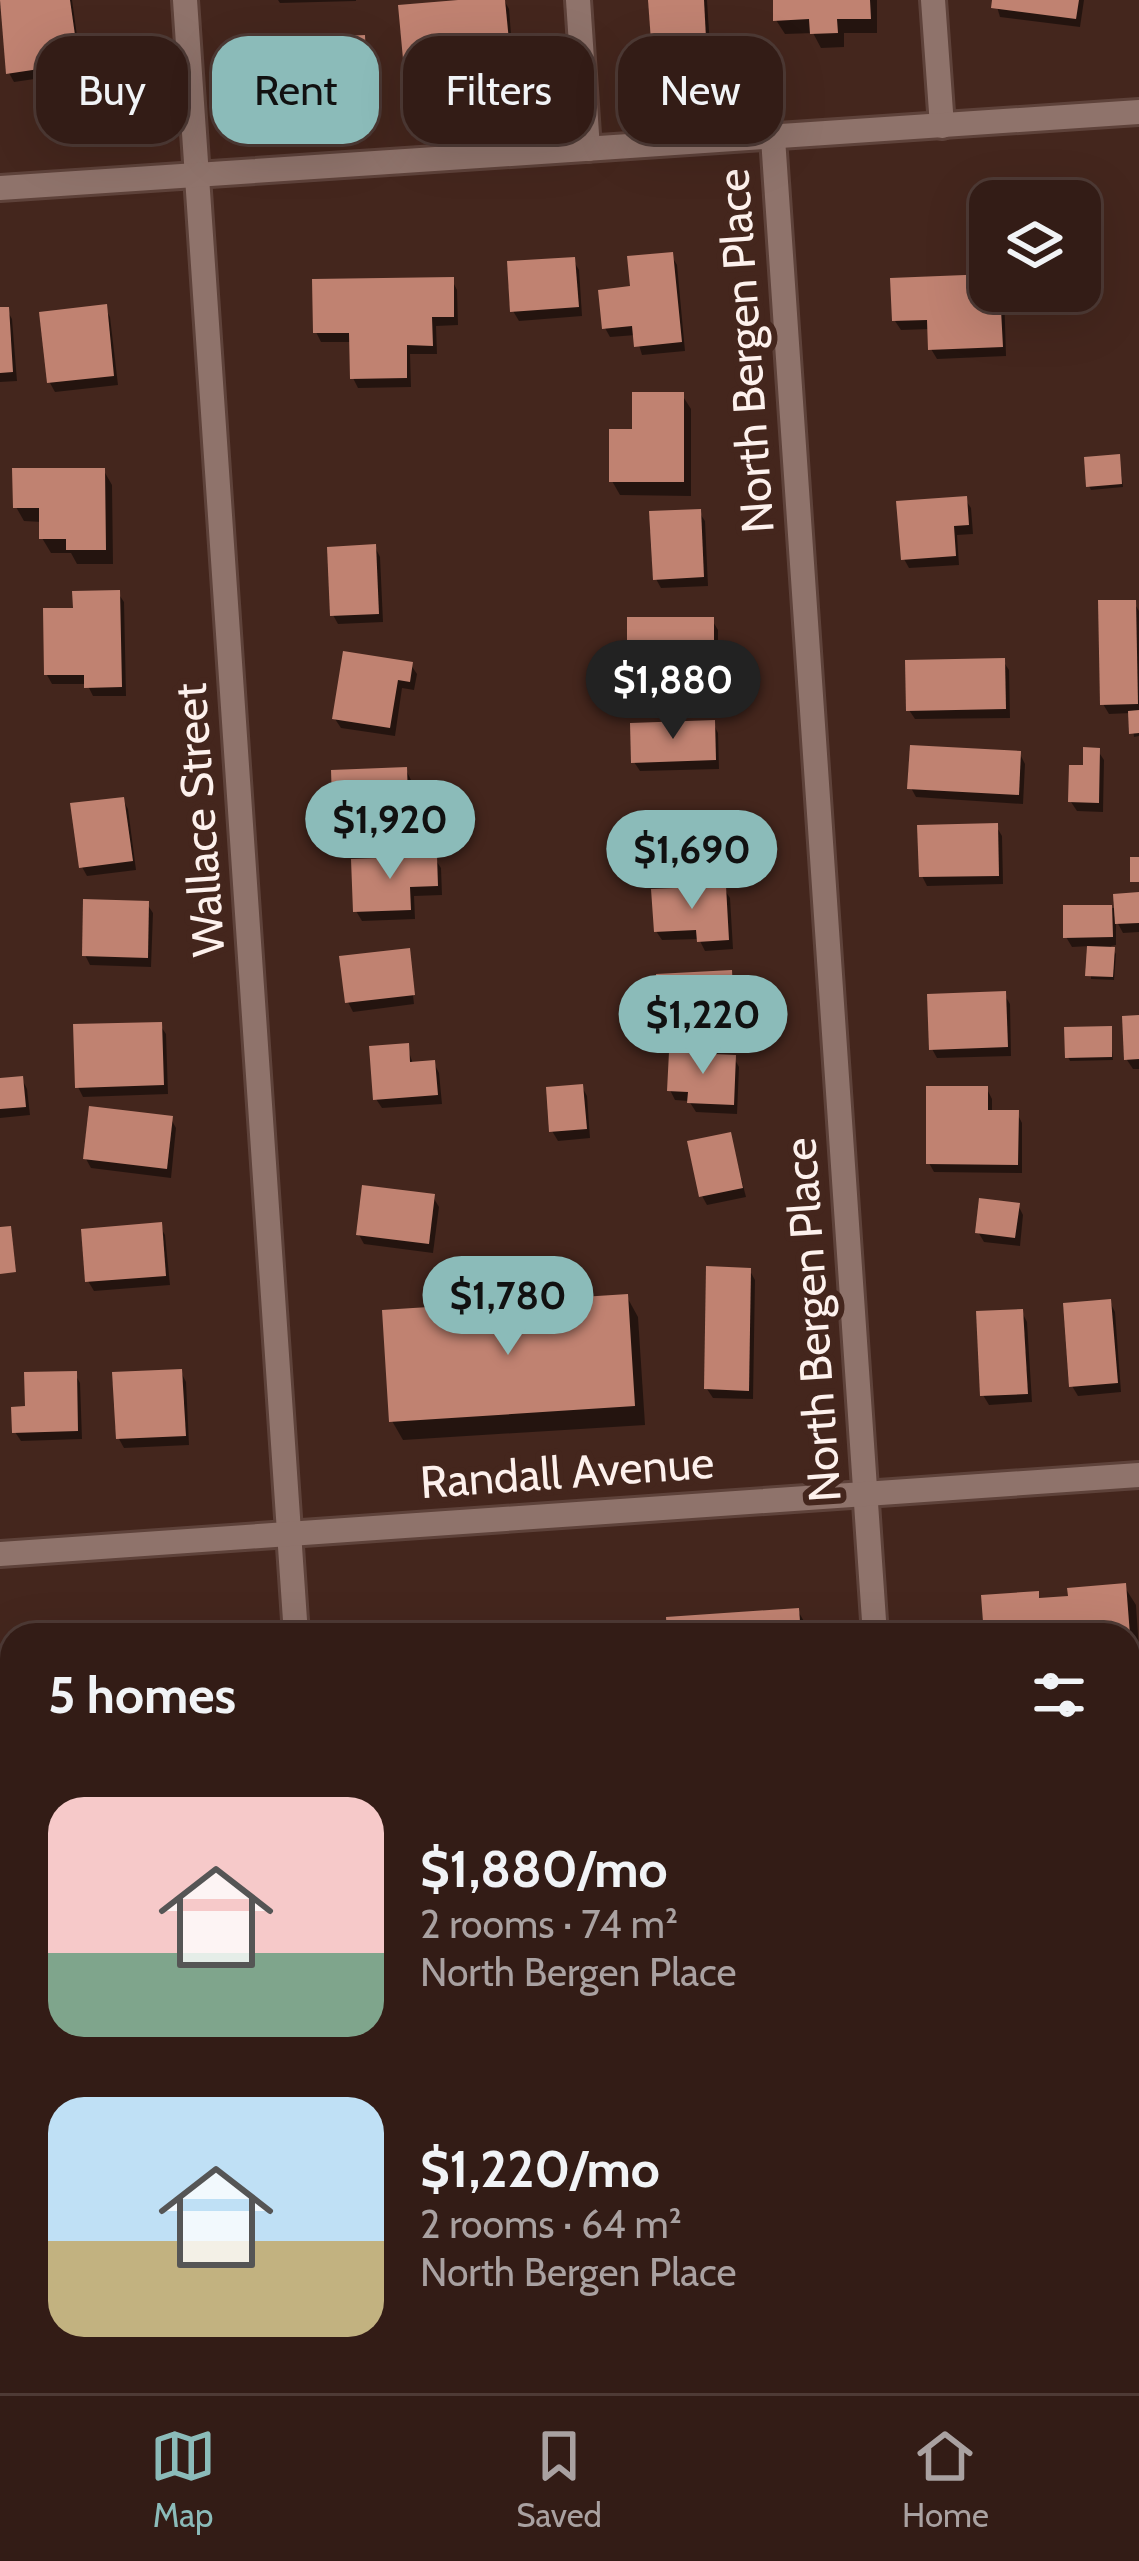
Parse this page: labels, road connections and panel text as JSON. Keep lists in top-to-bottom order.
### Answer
{
  "streets": {
    "street": ["North Bergen Place", "Wallace Street", "Randall Avenue"]
  },
  "crossings": [
    ["North Bergen Place", "Randall Avenue"],
    ["Wallace Street", "Randall Avenue"]
  ],
  "page": {
    "chip": [
      "Buy",
      "Rent",
      "Filters",
      "New"
    ],
    "price": [
      "$1,880",
      "$1,920",
      "$1,690",
      "$1,220",
      "$1,780"
    ],
    "heading": "5 homes",
    "list": [
      {
        "name": "$1,880/mo",
        "note": "2 rooms · 74 m² · North Bergen Place"
      },
      {
        "name": "$1,220/mo",
        "note": "2 rooms · 64 m² · North Bergen Place"
      }
    ],
    "tabs": ["Map", "Saved", "Home"]
  }
}
